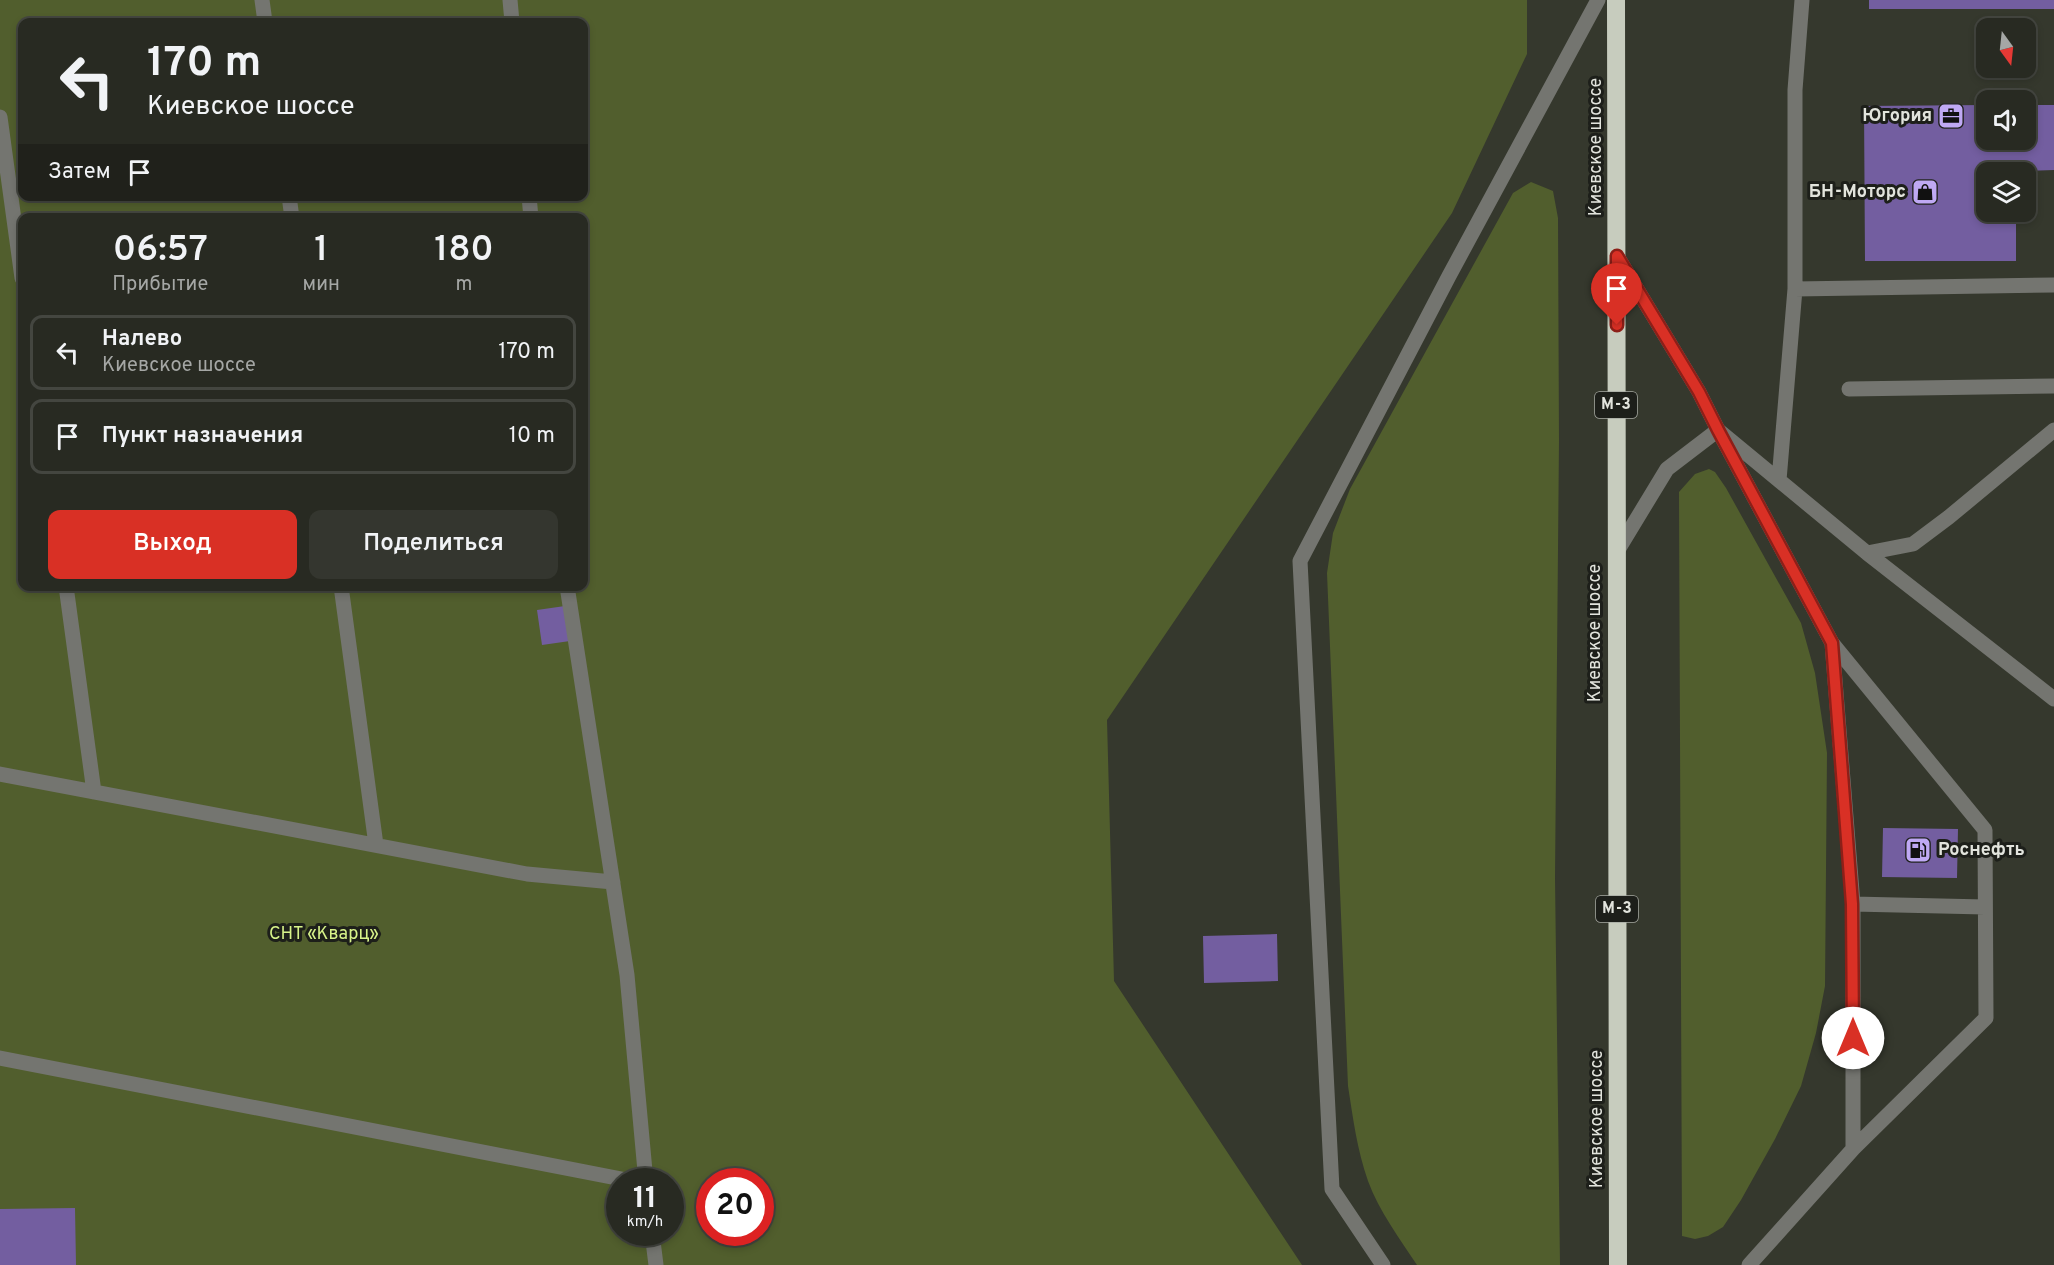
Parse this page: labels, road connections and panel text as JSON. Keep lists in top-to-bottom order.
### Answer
{
  "streets": {
    "highway": ["Киевское шоссе", "М-3"]
  },
  "parks": ["СНТ «Кварц»"],
  "places": {
    "office": ["Югория"],
    "shop": ["БН-Моторс"],
    "fuel station": ["Роснефть"]
  },
  "north": "bottom",
  "page": {
    "turn": ["170 m", "Киевское шоссе"],
    "then": "Затем",
    "eta": [
      "06:57",
      "Прибытие",
      "1",
      "мин",
      "180",
      "m"
    ],
    "list": [
      {
        "name": "Налево",
        "note": "Киевское шоссе",
        "value": "170 m"
      },
      {
        "name": "Пункт назначения",
        "value": "10 m"
      }
    ],
    "buttons": ["Выход", "Поделиться"],
    "speed": "11 km/h",
    "limit": "20"
  }
}
